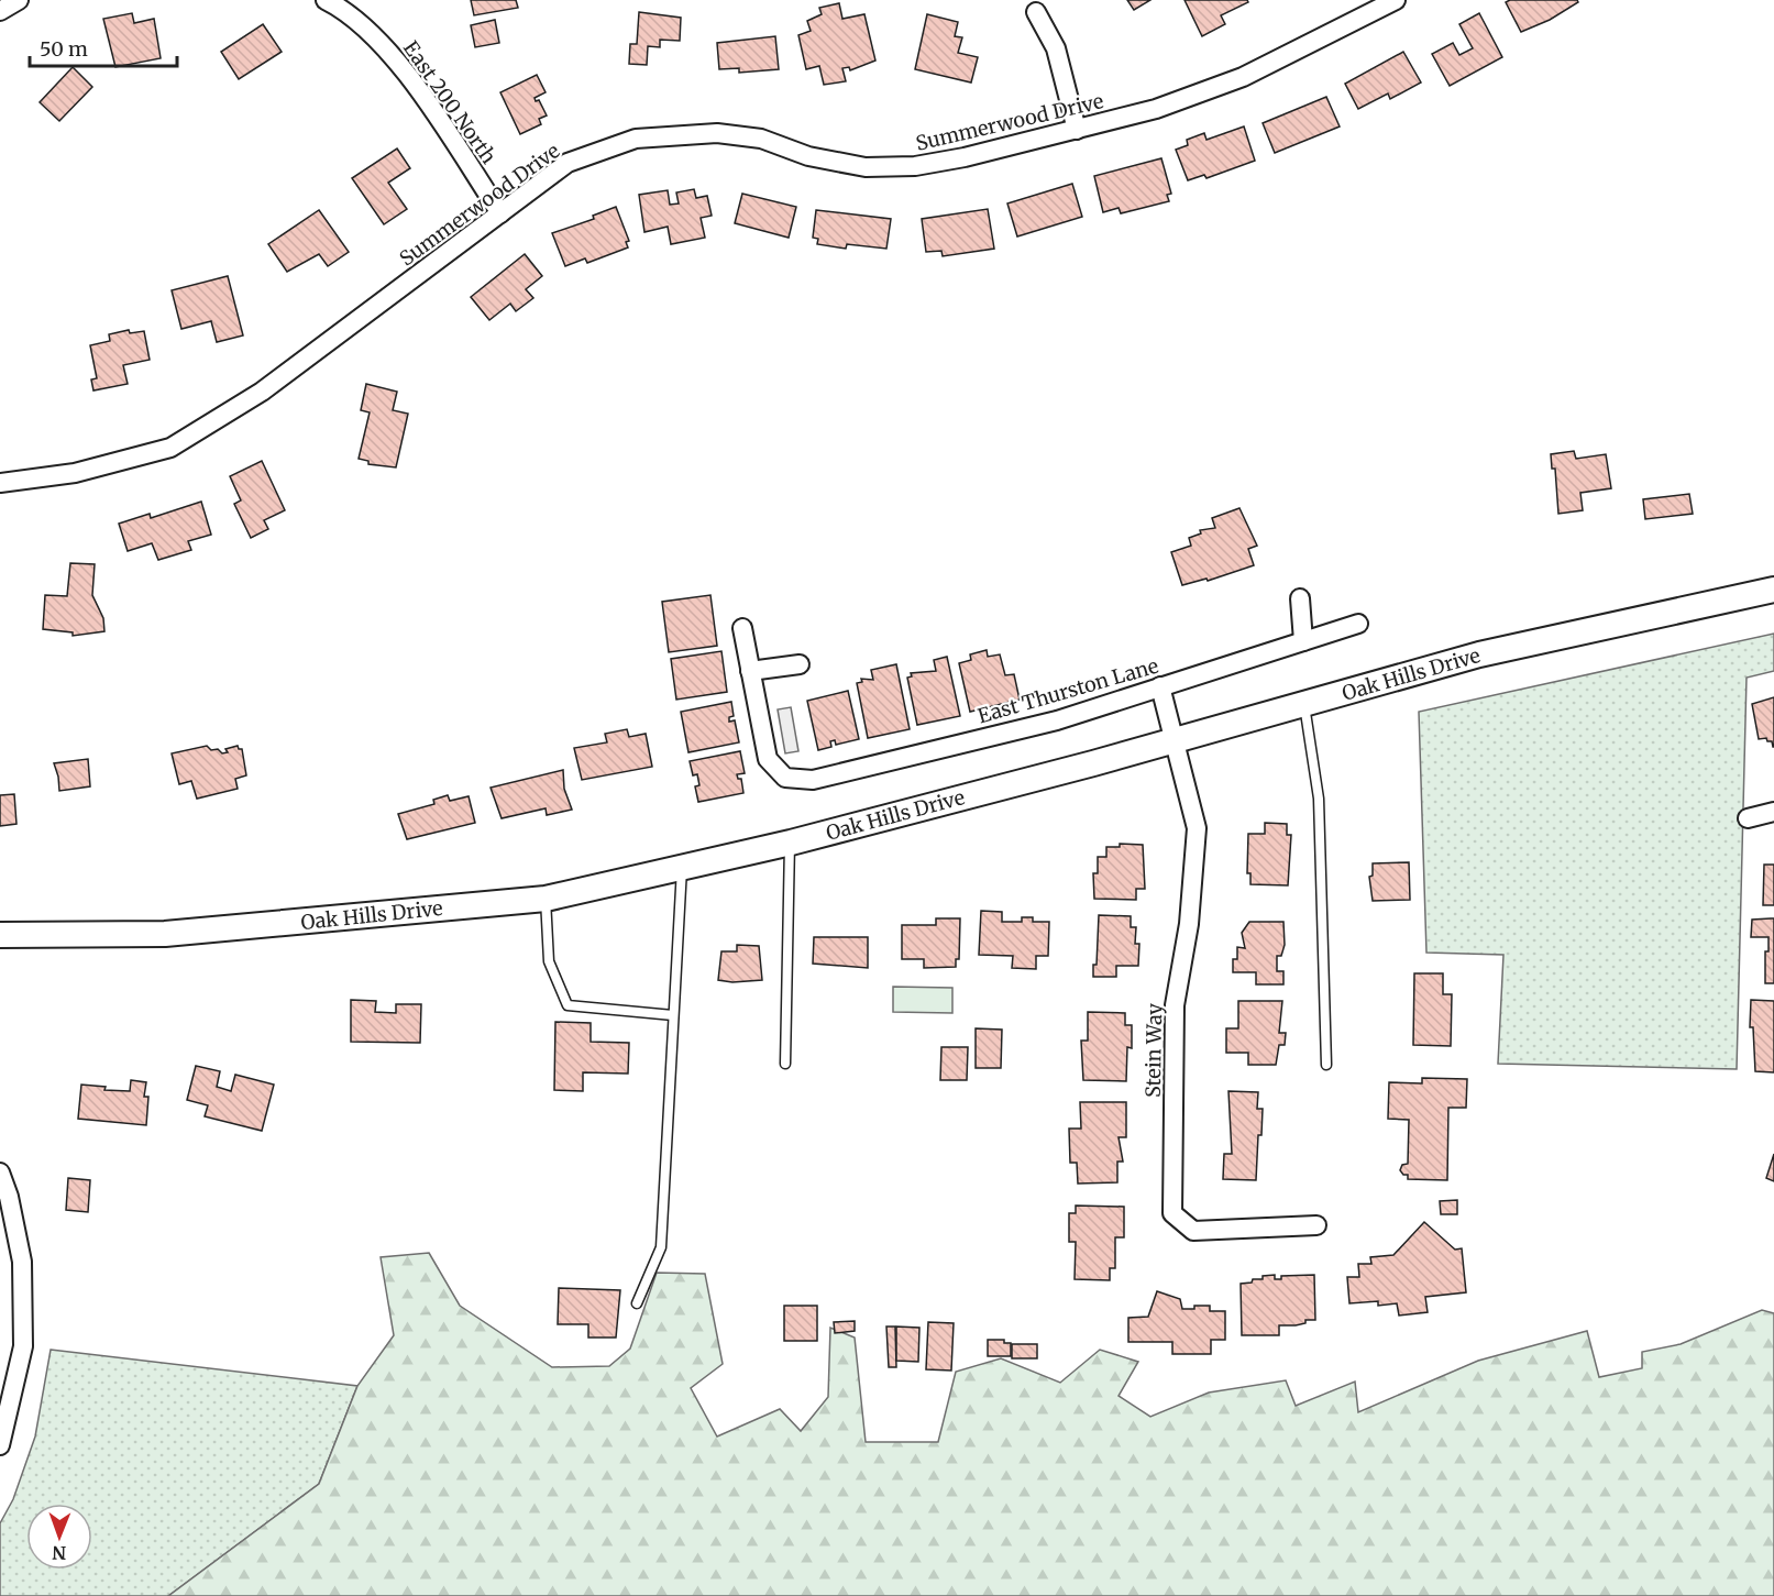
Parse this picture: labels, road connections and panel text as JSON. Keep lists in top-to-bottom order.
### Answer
{
  "streets": {
    "main road": ["Oak Hills Drive"],
    "street": [
      "East 200 North",
      "Summerwood Drive",
      "East Thurston Lane",
      "Stein Way"
    ]
  },
  "crossings": [
    ["East 200 North", "Summerwood Drive"],
    ["Oak Hills Drive", "Stein Way"]
  ],
  "scale_bar": "50 m",
  "north": "bottom"
}
